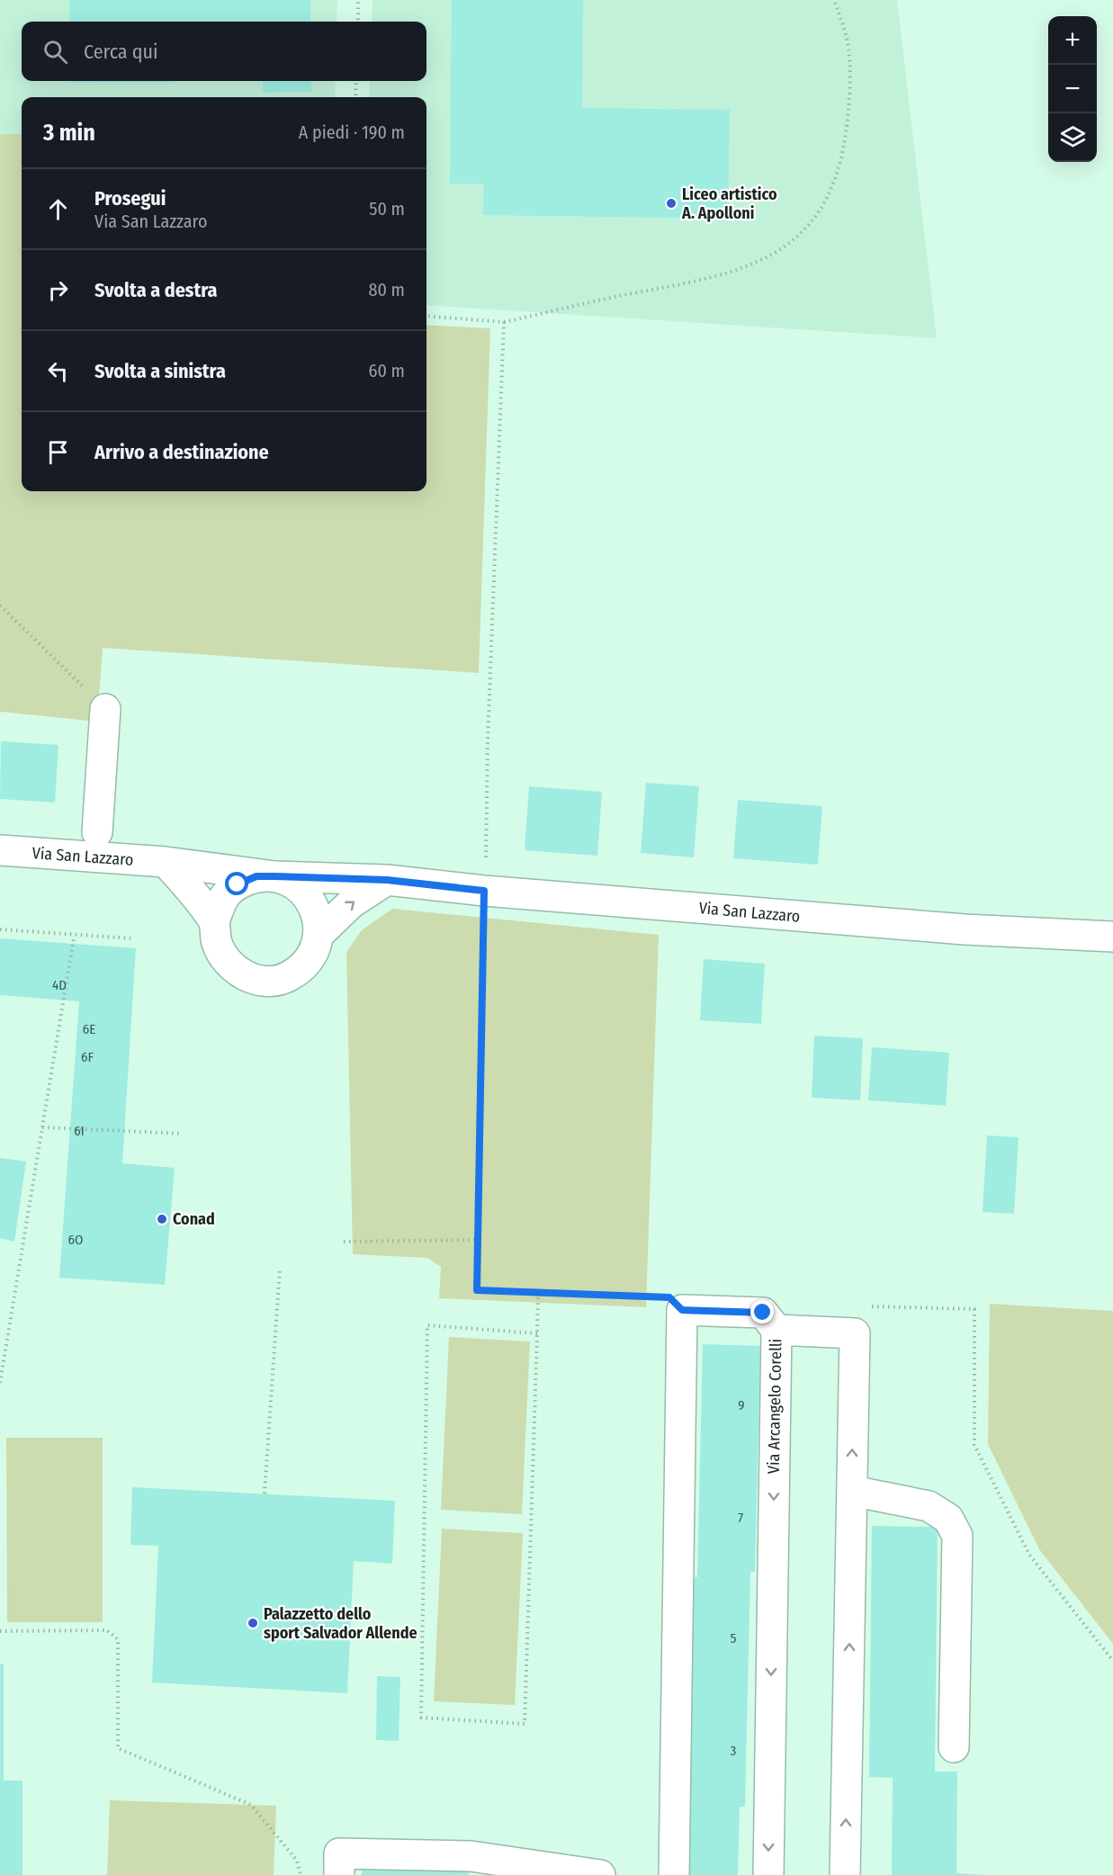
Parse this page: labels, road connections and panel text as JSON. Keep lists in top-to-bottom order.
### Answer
{
  "streets": {
    "street": ["Via San Lazzaro", "Via Arcangelo Corelli"]
  },
  "places": ["Liceo artistico A. Apolloni", "Conad", "Palazzetto dello sport Salvador Allende"],
  "house_numbers": [
    "4D",
    "6E",
    "6F",
    "6I",
    "6O",
    "9",
    "7",
    "5",
    "3"
  ],
  "page": {
    "map_buttons": ["+", "−"],
    "search": "Cerca qui",
    "heading": ["3 min", "A piedi · 190 m"],
    "list": [
      ["Prosegui", "Via San Lazzaro", "50 m"],
      ["Svolta a destra", "80 m"],
      ["Svolta a sinistra", "60 m"],
      "Arrivo a destinazione"
    ]
  }
}
